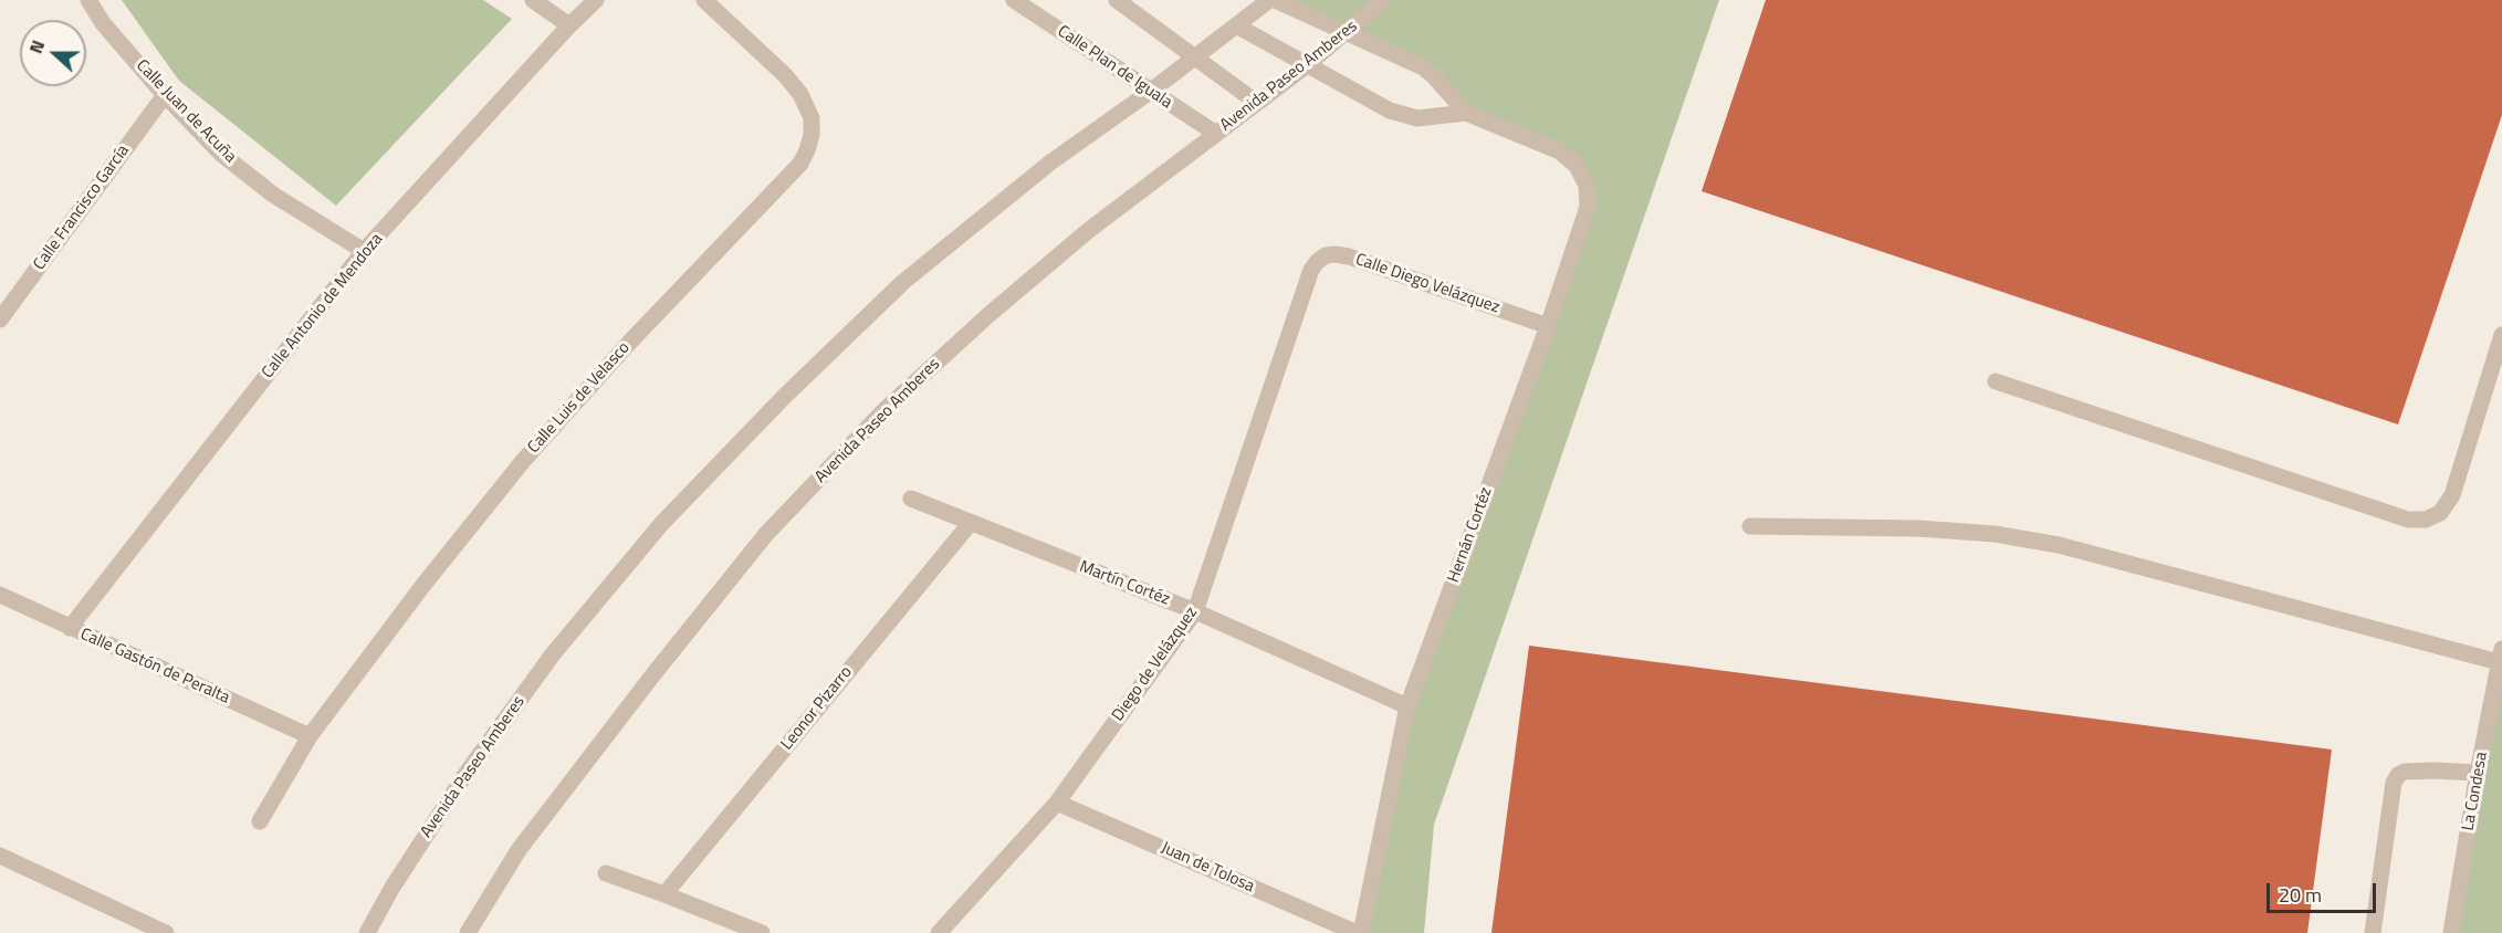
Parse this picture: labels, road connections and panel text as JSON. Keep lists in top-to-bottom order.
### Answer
{
  "streets": {
    "street": [
      "Calle Plan de Iguala",
      "Avenida Paseo Amberes",
      "Calle Juan de Acuña",
      "Calle Francisco García",
      "Calle Diego Velázquez",
      "Calle Antonio de Mendoza",
      "Calle Luis de Velasco",
      "Hernán Cortéz",
      "Martín Cortéz",
      "Diego de Velázquez",
      "Calle Gastón de Peralta",
      "Leonor Pizarro",
      "La Condesa",
      "Juan de Tolosa"
    ]
  },
  "crossings": [
    ["Calle Plan de Iguala", "Avenida Paseo Amberes"],
    ["Calle Juan de Acuña", "Calle Francisco García"],
    ["Calle Juan de Acuña", "Calle Antonio de Mendoza"],
    ["Calle Diego Velázquez", "Hernán Cortéz"],
    ["Calle Diego Velázquez", "Diego de Velázquez"],
    ["Calle Antonio de Mendoza", "Calle Gastón de Peralta"],
    ["Calle Luis de Velasco", "Calle Gastón de Peralta"],
    ["Hernán Cortéz", "Martín Cortéz"],
    ["Hernán Cortéz", "Juan de Tolosa"],
    ["Martín Cortéz", "Diego de Velázquez"],
    ["Martín Cortéz", "Leonor Pizarro"],
    ["Diego de Velázquez", "Juan de Tolosa"]
  ],
  "scale_bar": "20 m",
  "north": "left"
}
